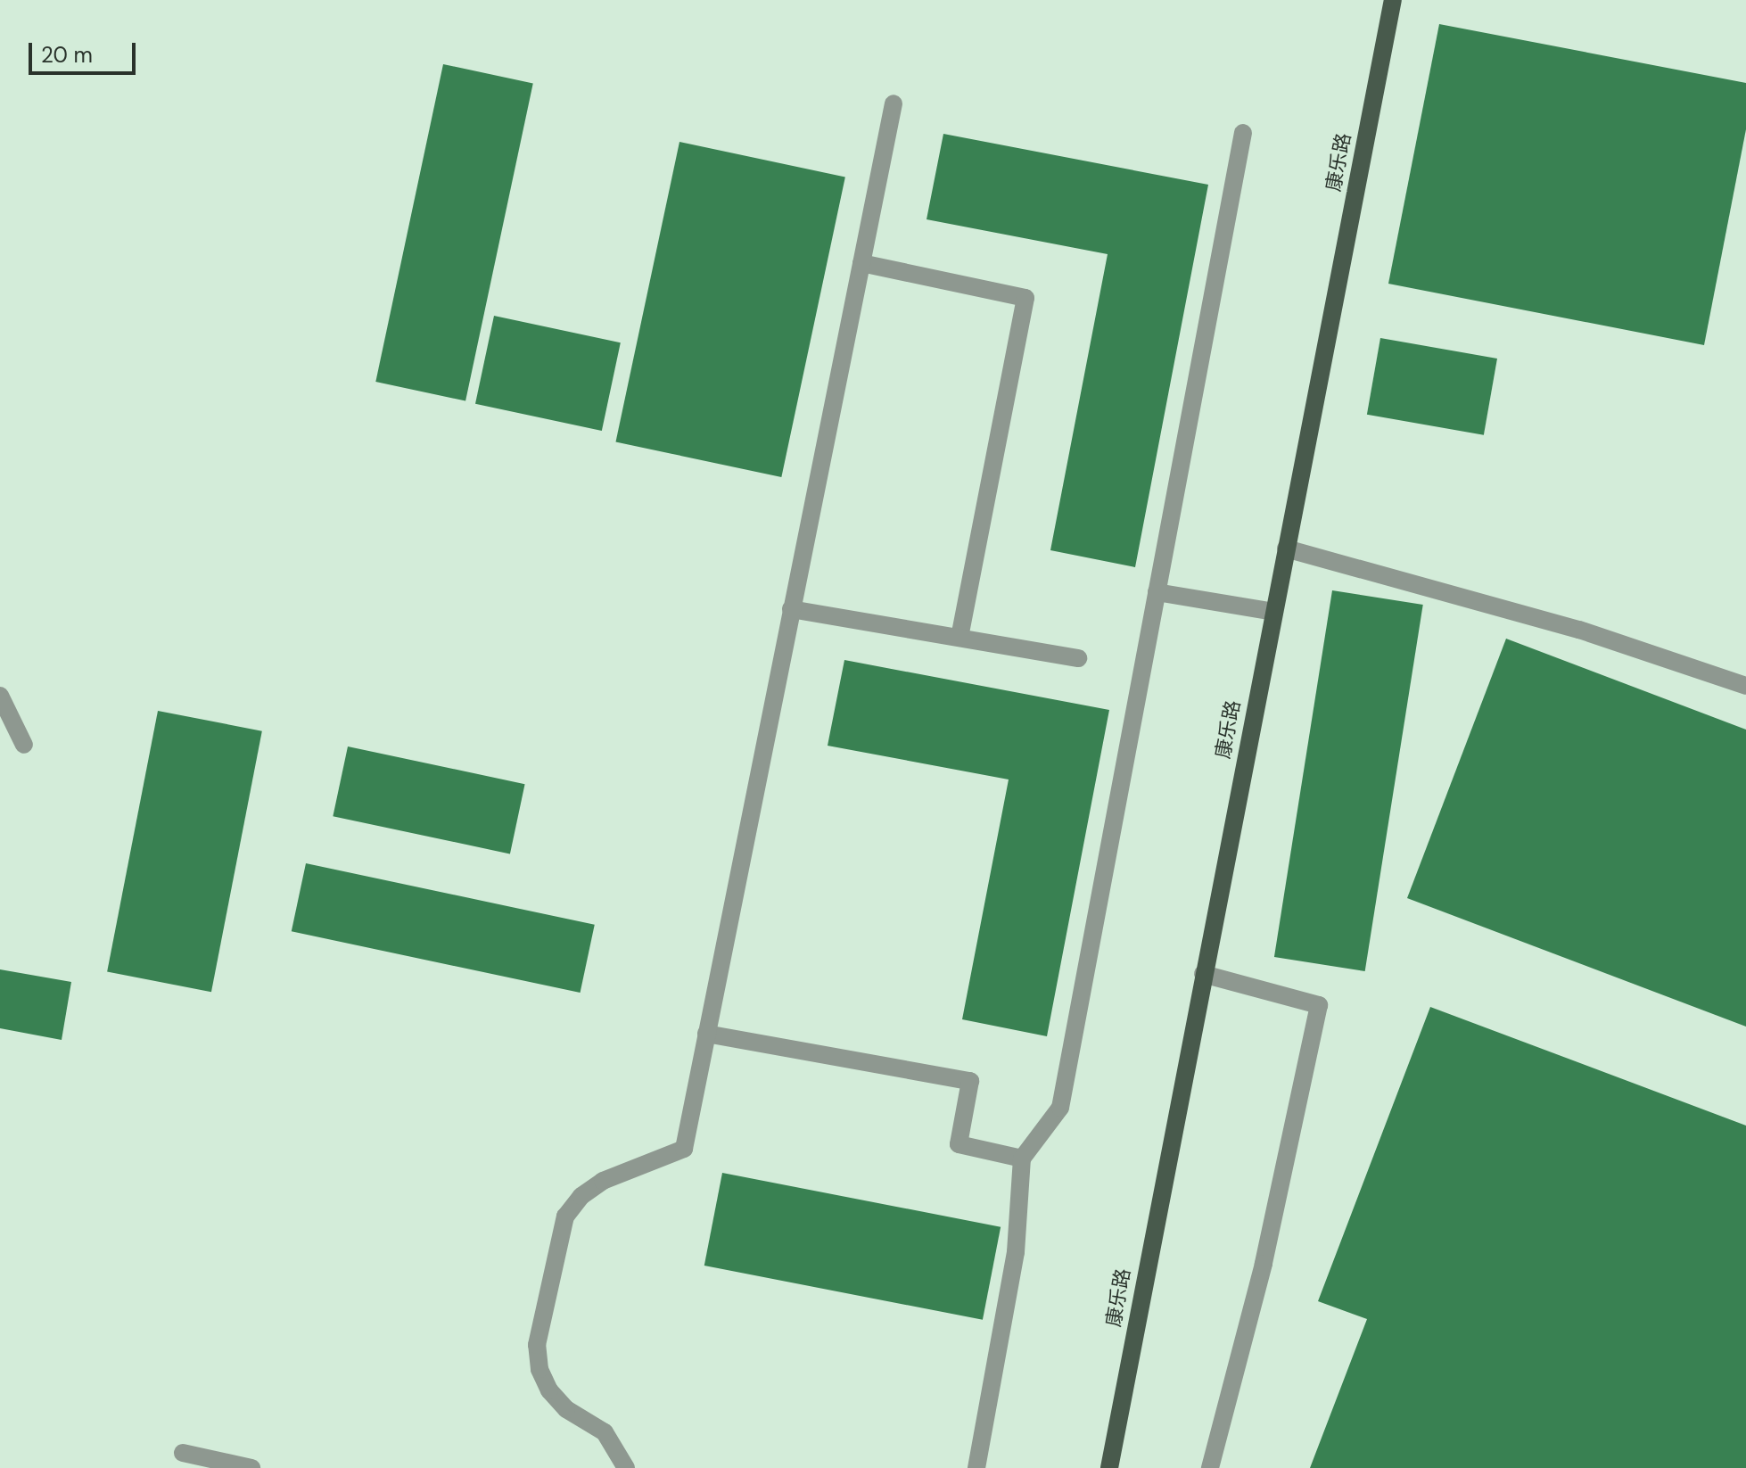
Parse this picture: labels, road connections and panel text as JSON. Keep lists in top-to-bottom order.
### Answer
{
  "streets": {
    "main road": ["康乐路"]
  },
  "scale_bar": "20 m"
}
